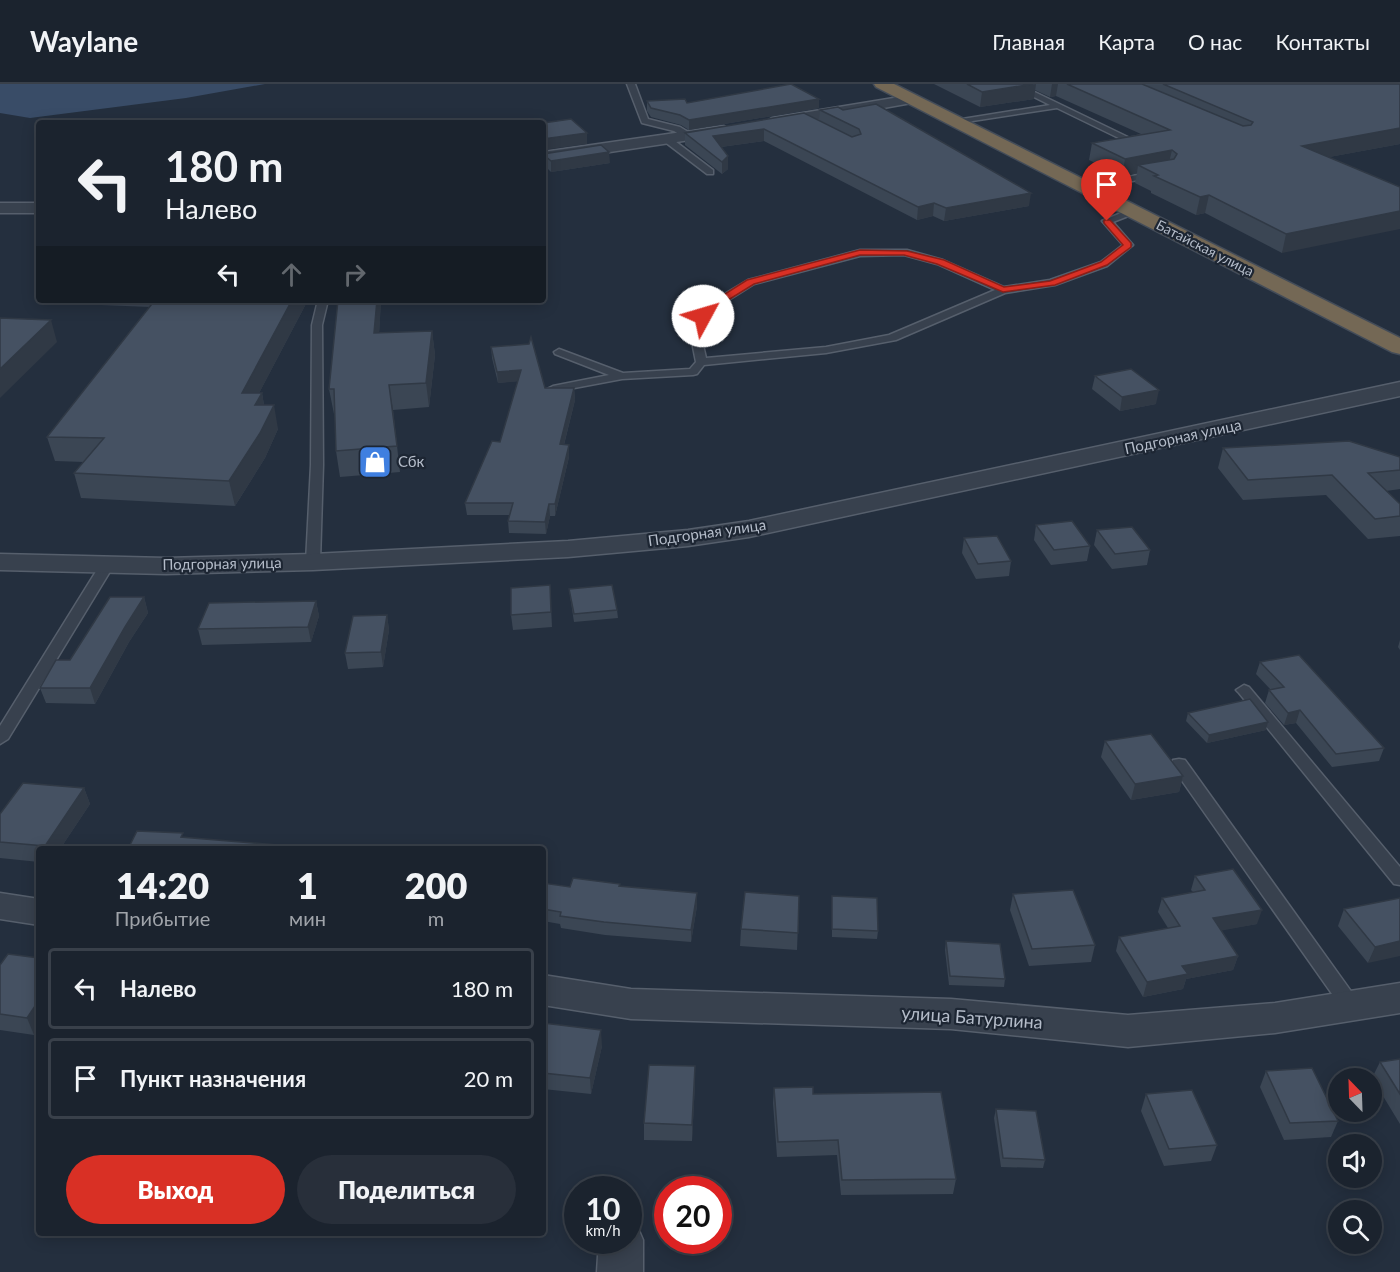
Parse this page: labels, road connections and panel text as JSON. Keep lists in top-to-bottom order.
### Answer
{
  "streets": {
    "highway": ["Батайская улица"],
    "street": ["Подгорная улица", "улица Батурлина"]
  },
  "places": {
    "shop": ["Сбк"]
  },
  "north": "top left",
  "page": {
    "header": "Waylane",
    "nav": [
      "Главная",
      "Карта",
      "О нас",
      "Контакты"
    ],
    "turn": ["180 m", "Налево"],
    "eta": [
      "14:20",
      "Прибытие",
      "1",
      "мин",
      "200",
      "m"
    ],
    "list": [
      {
        "name": "Налево",
        "value": "180 m"
      },
      {
        "name": "Пункт назначения",
        "value": "20 m"
      }
    ],
    "buttons": ["Выход", "Поделиться"],
    "speed": "10 km/h",
    "limit": "20"
  }
}
